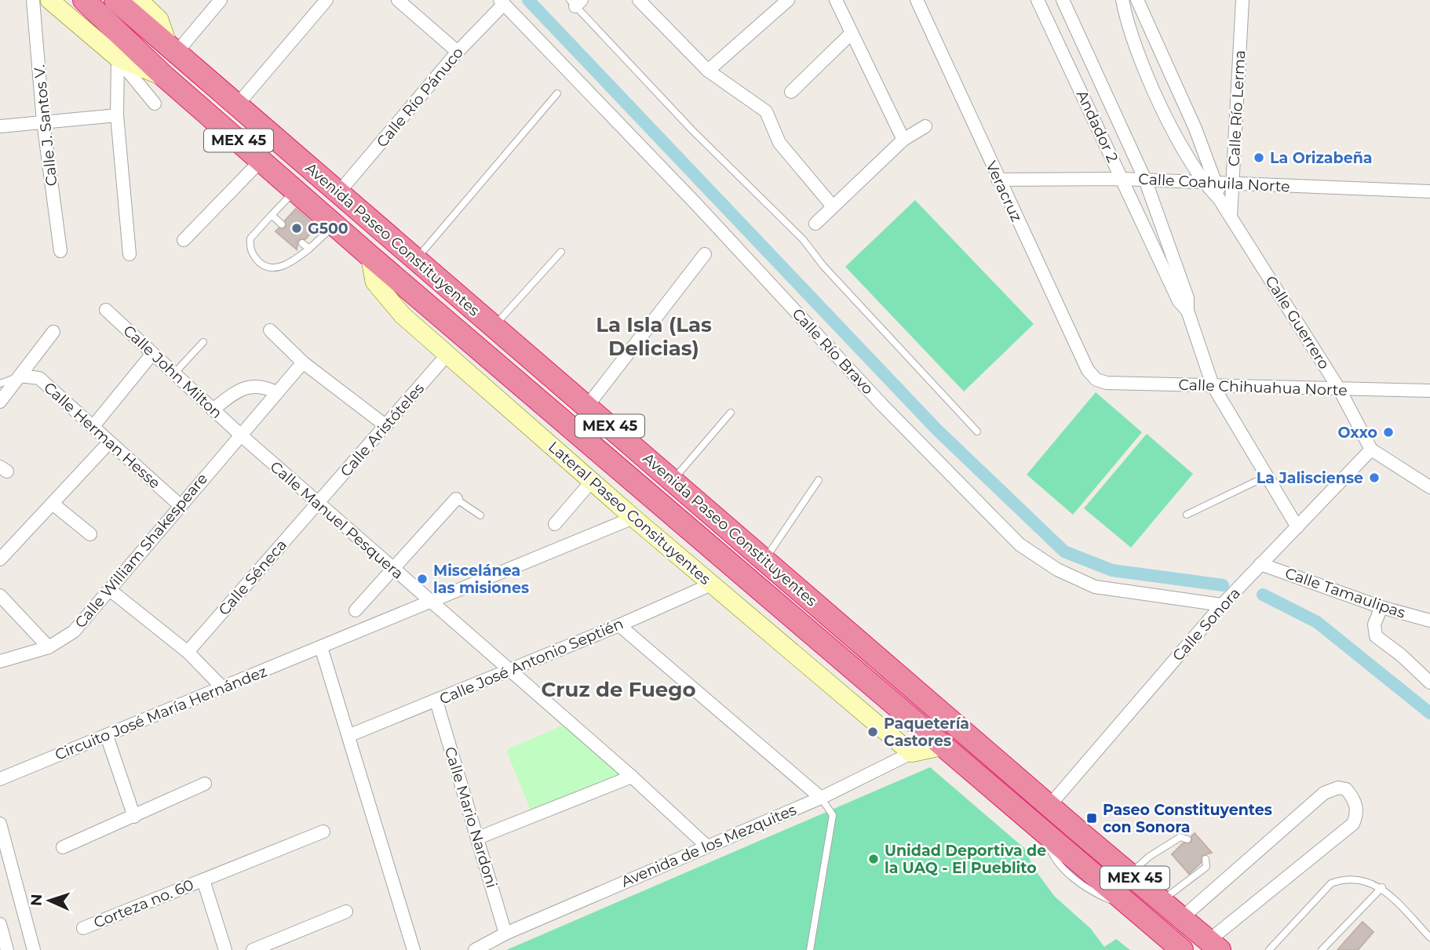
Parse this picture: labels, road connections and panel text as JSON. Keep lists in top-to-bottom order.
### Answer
{
  "streets": {
    "highway": ["MEX 45", "Avenida Paseo Constituyentes"],
    "street": [
      "Calle Río Pánuco",
      "Calle Río Lerma",
      "Calle J. Santos V.",
      "Andador 2",
      "Calle Coahuila Norte",
      "Veracruz",
      "Calle Guerrero",
      "Calle Río Bravo",
      "Calle John Milton",
      "Calle Chihuahua Norte",
      "Calle Aristóteles",
      "Calle Herman Hesse",
      "Lateral Paseo Consituyentes",
      "Calle Manuel Pesquera",
      "Calle William Shakespeare",
      "Calle Séneca",
      "Calle Tamaulipas",
      "Calle Sonora",
      "Calle José Antonio Septién",
      "Circuito José María Hernández",
      "Calle Mario Nardoni",
      "Avenida de los Mezquites",
      "Corteza no. 60"
    ]
  },
  "crossings": [
    ["Calle Río Pánuco", "Avenida Paseo Constituyentes"],
    ["Calle Río Pánuco", "Calle Río Bravo"],
    ["Calle Río Lerma", "Calle Coahuila Norte"],
    ["Calle Río Lerma", "Calle Guerrero"],
    ["Andador 2", "Calle Coahuila Norte"],
    ["Andador 2", "Calle Chihuahua Norte"],
    ["Andador 2", "Calle Sonora"],
    ["Calle Coahuila Norte", "Veracruz"],
    ["Calle Coahuila Norte", "Calle Guerrero"],
    ["Veracruz", "Calle Chihuahua Norte"],
    ["Avenida Paseo Constituyentes", "Lateral Paseo Consituyentes"],
    ["Avenida Paseo Constituyentes", "Calle Sonora"],
    ["Avenida Paseo Constituyentes", "Avenida de los Mezquites"],
    ["Calle Guerrero", "Calle Chihuahua Norte"],
    ["Calle Guerrero", "Calle Sonora"],
    ["Calle Río Bravo", "Calle Sonora"],
    ["Calle John Milton", "Calle Manuel Pesquera"],
    ["Calle John Milton", "Calle William Shakespeare"],
    ["Calle Aristóteles", "Lateral Paseo Consituyentes"],
    ["Calle Aristóteles", "Calle Manuel Pesquera"],
    ["Calle Aristóteles", "Calle Séneca"],
    ["Calle Herman Hesse", "Calle William Shakespeare"],
    ["Lateral Paseo Consituyentes", "Calle José Antonio Septién"],
    ["Lateral Paseo Consituyentes", "Circuito José María Hernández"],
    ["Lateral Paseo Consituyentes", "Avenida de los Mezquites"],
    ["Calle Manuel Pesquera", "Calle William Shakespeare"],
    ["Calle Manuel Pesquera", "Calle Séneca"],
    ["Calle Manuel Pesquera", "Calle José Antonio Septién"],
    ["Calle Manuel Pesquera", "Circuito José María Hernández"],
    ["Calle Manuel Pesquera", "Avenida de los Mezquites"],
    ["Calle Tamaulipas", "Calle Sonora"],
    ["Calle José Antonio Septién", "Calle Mario Nardoni"],
    ["Calle Mario Nardoni", "Avenida de los Mezquites"]
  ],
  "districts": ["La Isla (Las Delicias)", "Cruz de Fuego"],
  "places": {
    "other": [
      "La Orizabeña",
      "G500",
      "Oxxo",
      "La Jalisciense",
      "Miscelánea las misiones",
      "Paquetería Castores",
      "Unidad Deportiva de la UAQ - El Pueblito"
    ],
    "transit": ["Paseo Constituyentes con Sonora"]
  },
  "north": "left"
}
